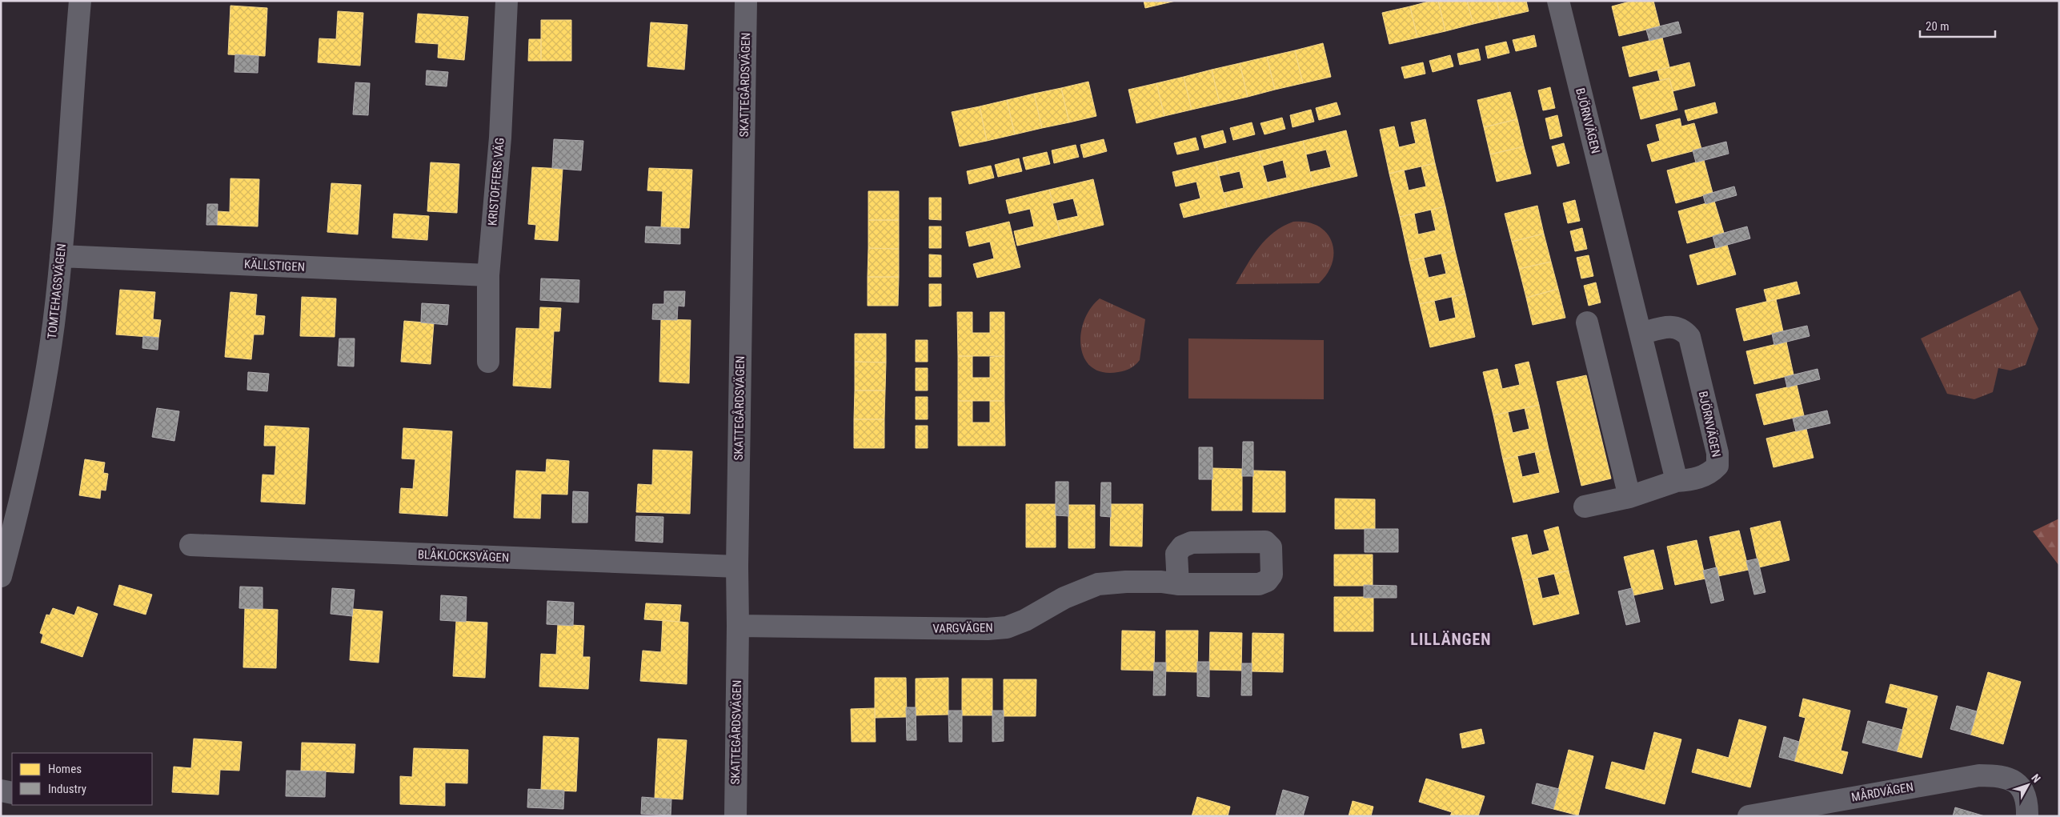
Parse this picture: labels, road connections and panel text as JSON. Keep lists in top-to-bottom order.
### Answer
{
  "streets": {
    "street": [
      "SKATTEGÅRDSVÄGEN",
      "BJÖRNVÄGEN",
      "KRISTOFFERS VÄG",
      "KÄLLSTIGEN",
      "TOMTEHAGSVÄGEN",
      "BLÅKLOCKSVÄGEN",
      "VARGVÄGEN",
      "MÅRDVÄGEN"
    ]
  },
  "crossings": [
    ["SKATTEGÅRDSVÄGEN", "BLÅKLOCKSVÄGEN"],
    ["SKATTEGÅRDSVÄGEN", "VARGVÄGEN"],
    ["KRISTOFFERS VÄG", "KÄLLSTIGEN"],
    ["KÄLLSTIGEN", "TOMTEHAGSVÄGEN"]
  ],
  "districts": ["LILLÄNGEN"],
  "legend": ["Homes", "Industry"],
  "scale_bar": "20 m",
  "north": "top right"
}
